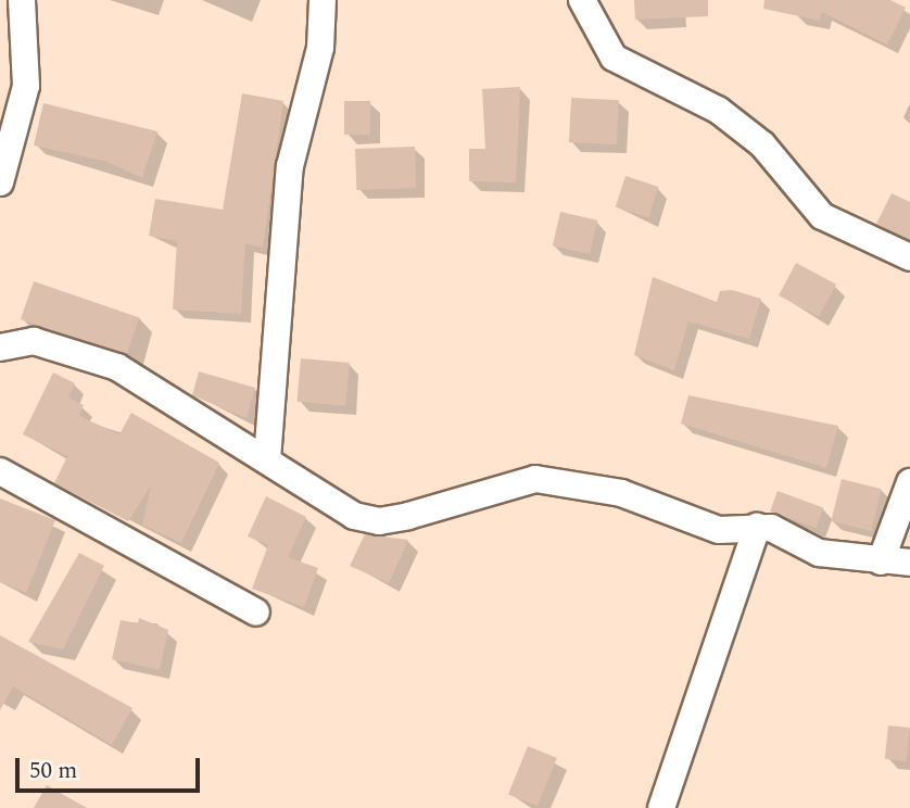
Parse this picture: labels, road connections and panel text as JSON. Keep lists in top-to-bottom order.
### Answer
{
  "scale_bar": "50 m"
}
